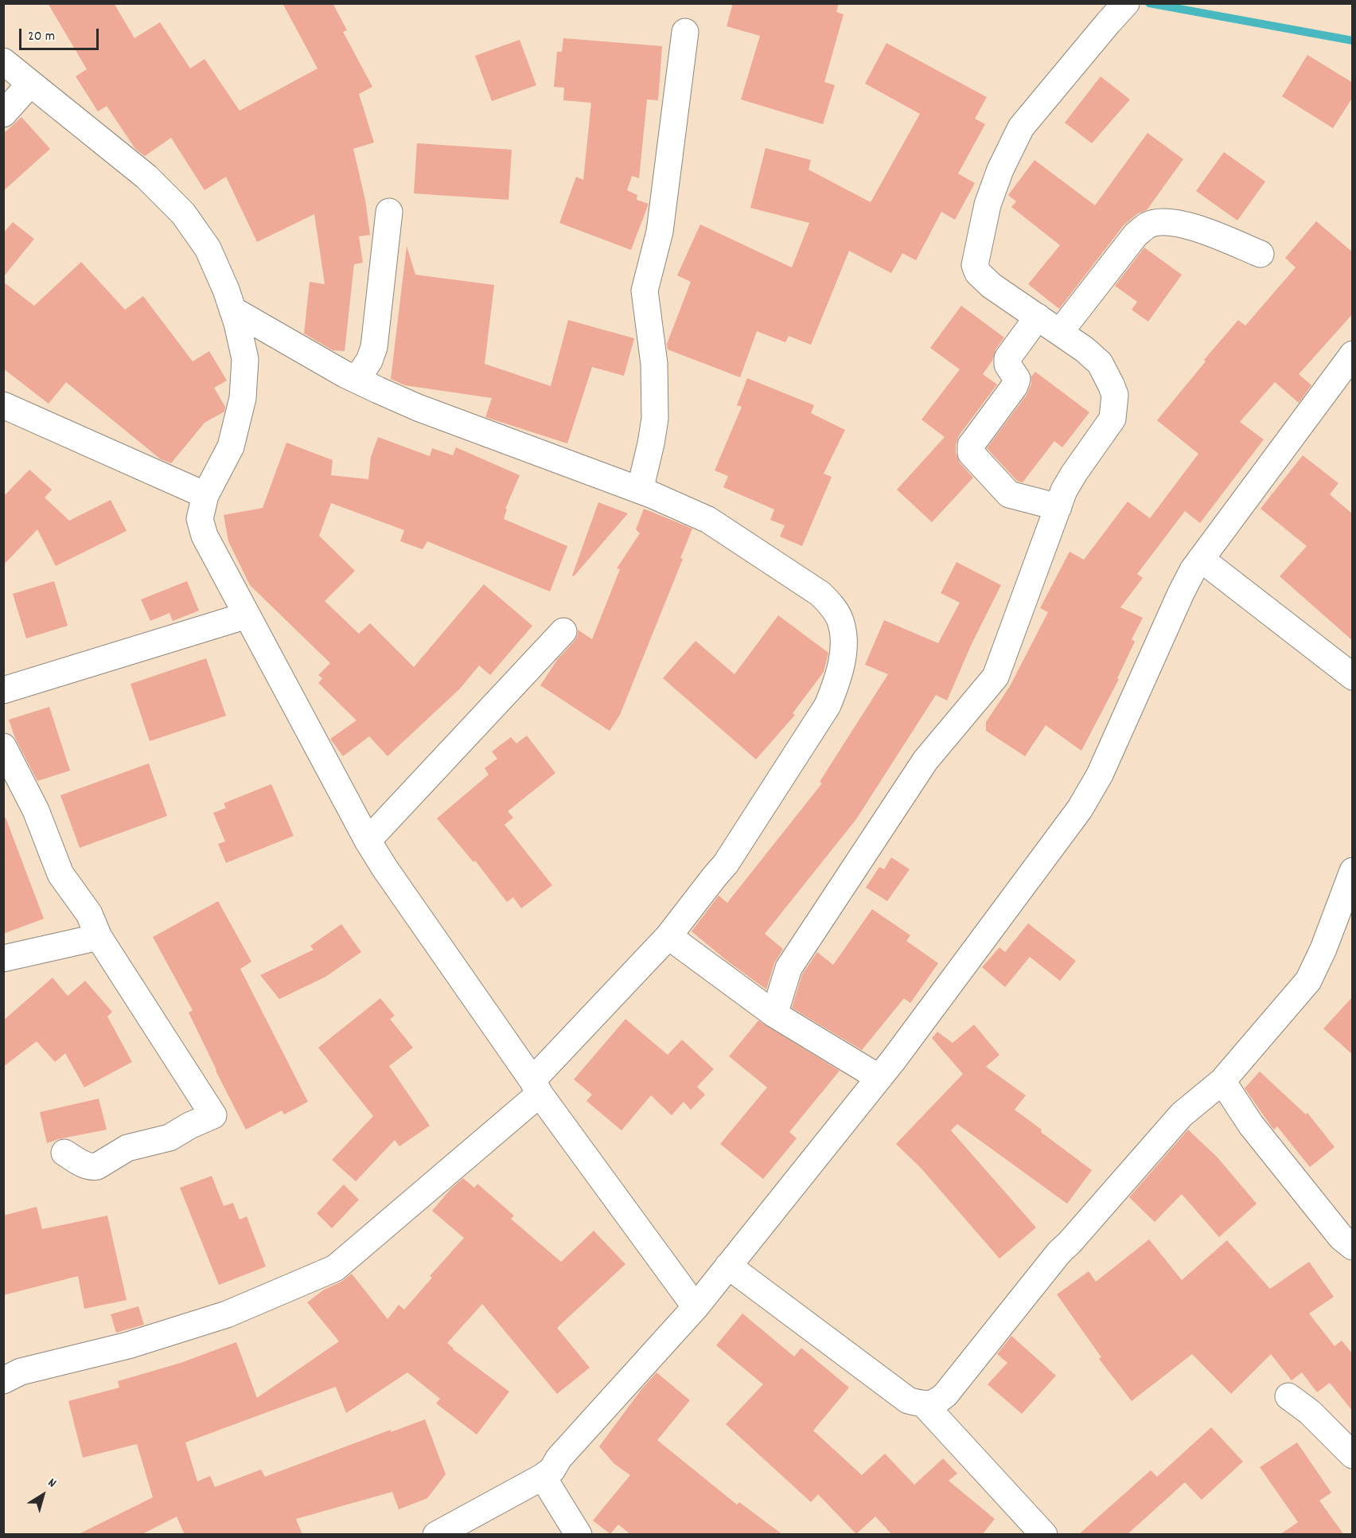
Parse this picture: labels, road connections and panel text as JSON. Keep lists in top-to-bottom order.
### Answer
{
  "scale_bar": "20 m",
  "north": "top right"
}
